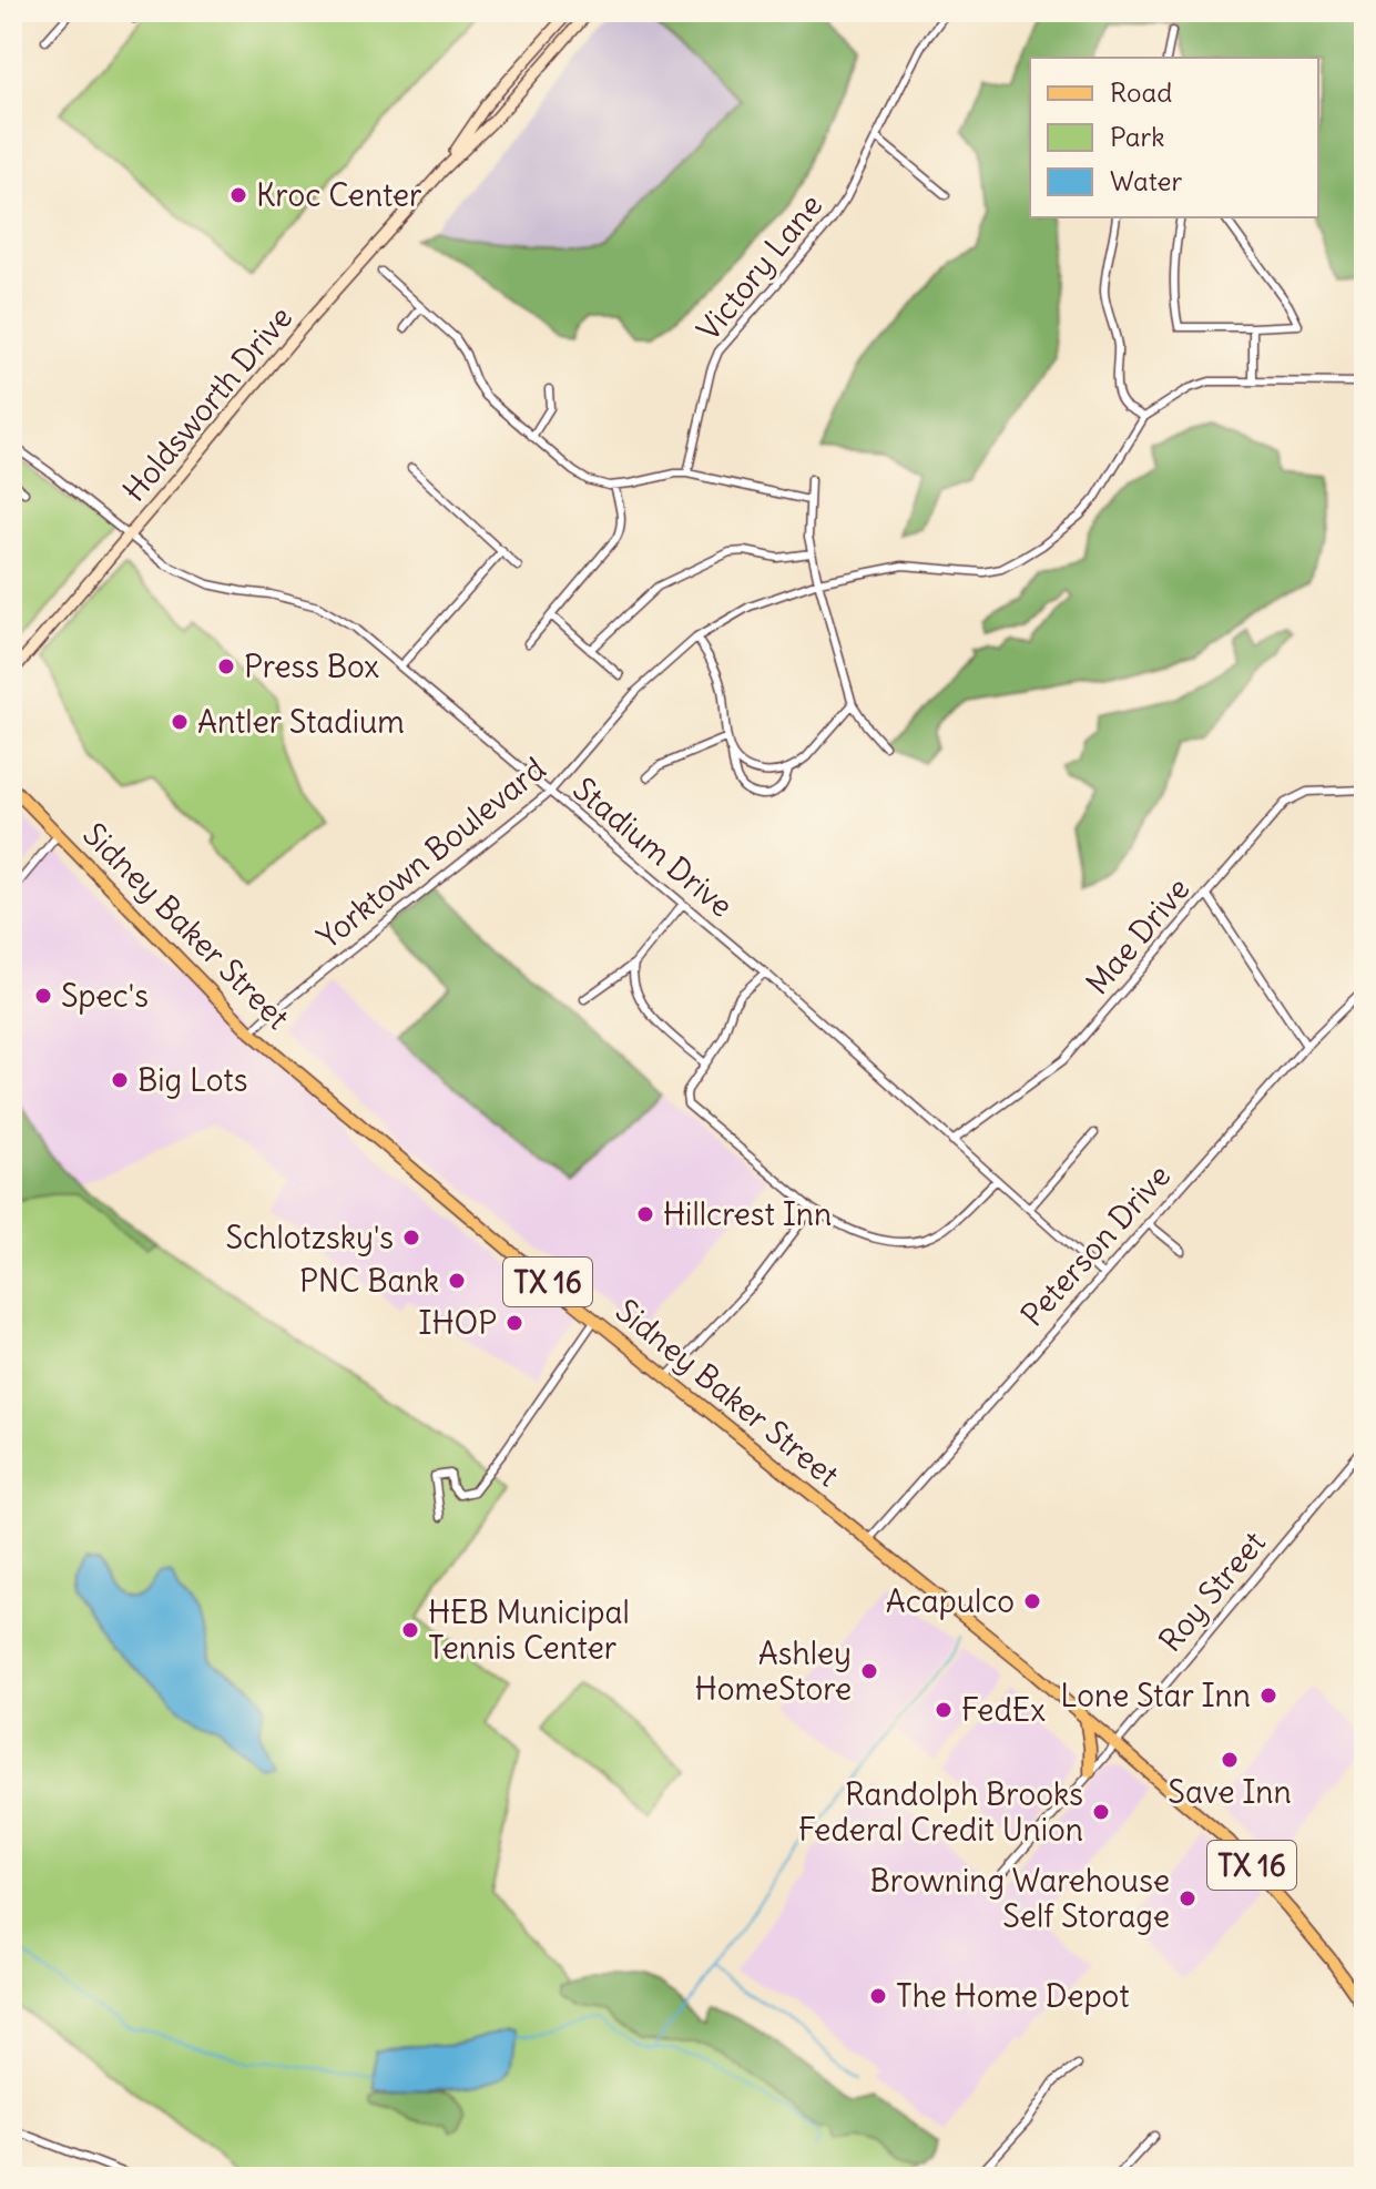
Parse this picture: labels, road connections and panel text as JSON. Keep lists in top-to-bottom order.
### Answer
{
  "streets": {
    "main road": ["Holdsworth Drive", "Sidney Baker Street", "TX 16"],
    "street": [
      "Victory Lane",
      "Stadium Drive",
      "Yorktown Boulevard",
      "Mae Drive",
      "Peterson Drive",
      "Roy Street"
    ]
  },
  "crossings": [
    ["Holdsworth Drive", "Stadium Drive"],
    ["Stadium Drive", "Yorktown Boulevard"],
    ["Stadium Drive", "Mae Drive"],
    ["Stadium Drive", "Peterson Drive"],
    ["Yorktown Boulevard", "Sidney Baker Street"],
    ["Sidney Baker Street", "Peterson Drive"],
    ["Sidney Baker Street", "Roy Street"]
  ],
  "places": [
    "Kroc Center",
    "Press Box",
    "Antler Stadium",
    "Spec's",
    "Big Lots",
    "Hillcrest Inn",
    "Schlotzsky's",
    "PNC Bank",
    "IHOP",
    "Acapulco",
    "HEB Municipal Tennis Center",
    "Ashley HomeStore",
    "Lone Star Inn",
    "FedEx",
    "Save Inn",
    "Randolph Brooks Federal Credit Union",
    "Browning Warehouse Self Storage",
    "The Home Depot"
  ],
  "legend": ["Road", "Park", "Water"]
}
